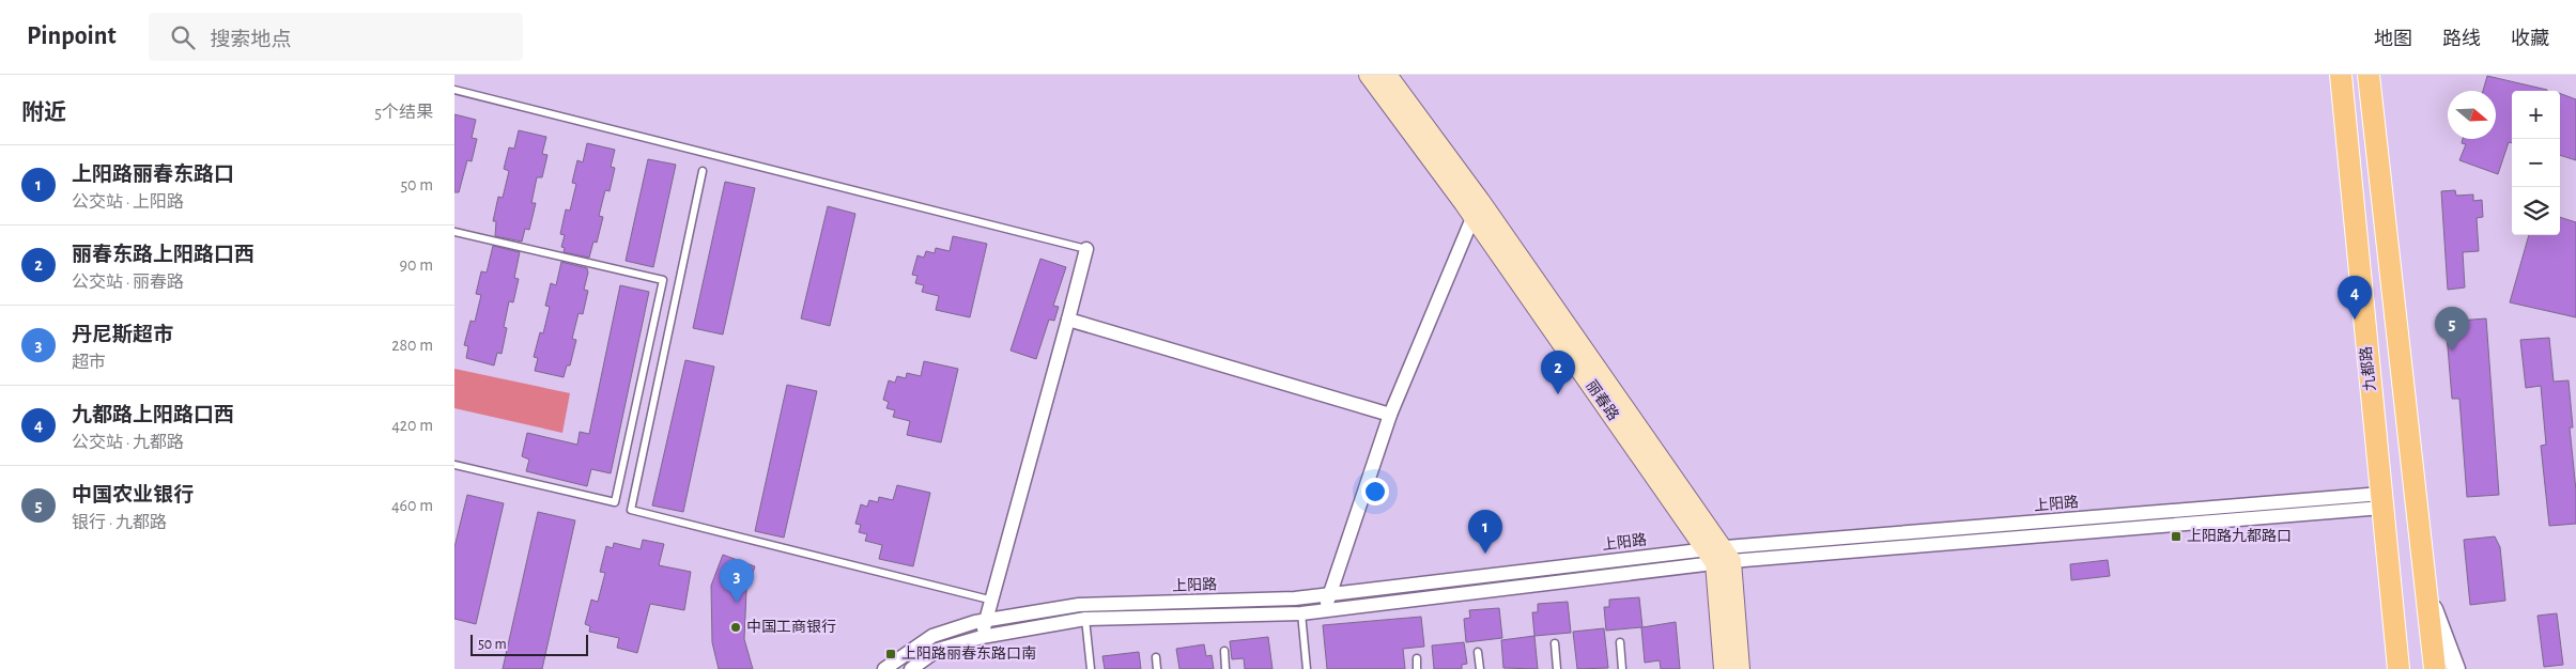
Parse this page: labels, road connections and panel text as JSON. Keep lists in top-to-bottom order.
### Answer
{
  "streets": {
    "main road": ["九都路", "丽春路"],
    "street": ["上阳路"]
  },
  "crossings": [
    ["九都路", "上阳路"],
    ["丽春路", "上阳路"]
  ],
  "places": {
    "transit": ["上阳路九都路口", "上阳路丽春东路口南"],
    "other": ["中国工商银行"]
  },
  "scale_bar": "50 m",
  "north": "right",
  "page": {
    "header": "Pinpoint",
    "search": "搜索地点",
    "nav": ["地图", "路线", "收藏"],
    "heading": ["附近", "5个结果"],
    "map_buttons": ["+", "−"],
    "list": [
      {
        "mark": "1",
        "name": "上阳路丽春东路口",
        "note": "公交站 · 上阳路",
        "value": "50 m"
      },
      {
        "mark": "2",
        "name": "丽春东路上阳路口西",
        "note": "公交站 · 丽春路",
        "value": "90 m"
      },
      {
        "mark": "3",
        "name": "丹尼斯超市",
        "note": "超市",
        "value": "280 m"
      },
      {
        "mark": "4",
        "name": "九都路上阳路口西",
        "note": "公交站 · 九都路",
        "value": "420 m"
      },
      {
        "mark": "5",
        "name": "中国农业银行",
        "note": "银行 · 九都路",
        "value": "460 m"
      }
    ],
    "pins": [
      "4",
      "5",
      "2",
      "1",
      "3"
    ],
    "scale": "50 m"
  }
}
